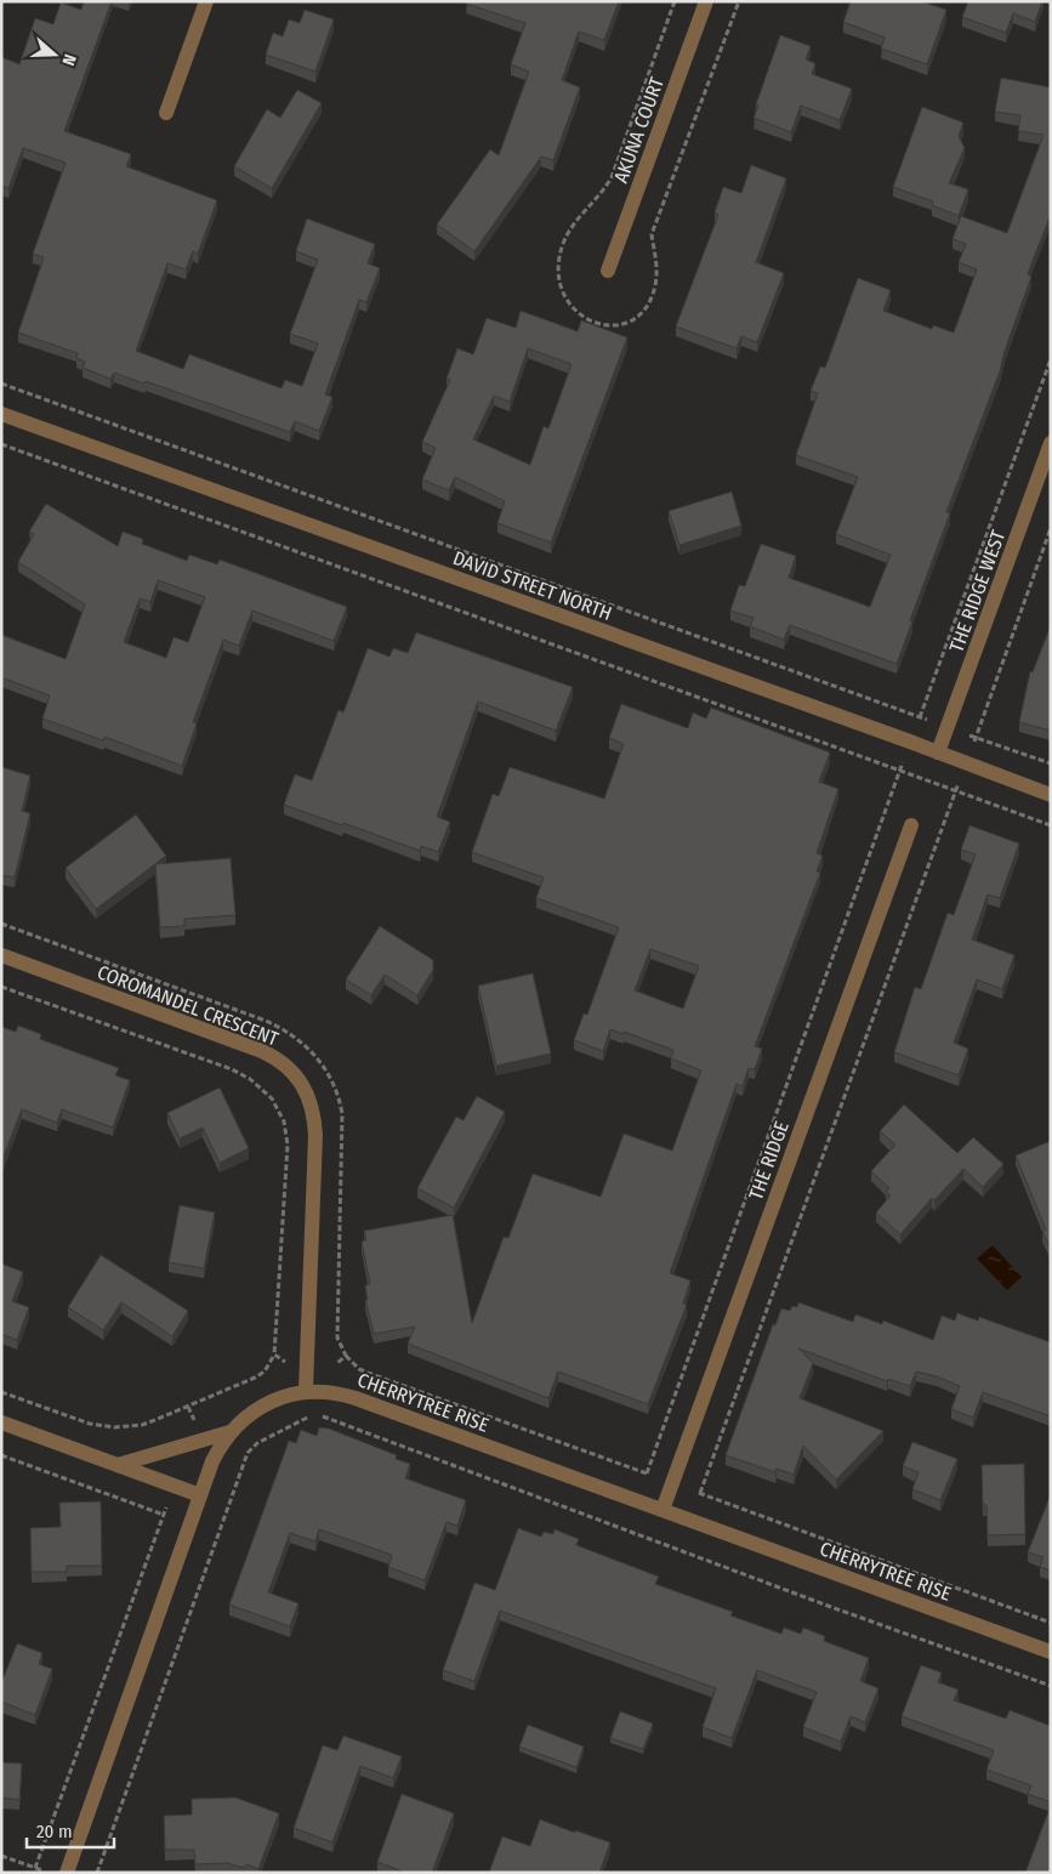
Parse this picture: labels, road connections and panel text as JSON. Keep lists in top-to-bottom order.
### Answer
{
  "streets": {
    "street": [
      "AKUNA COURT",
      "DAVID STREET NORTH",
      "THE RIDGE WEST",
      "COROMANDEL CRESCENT",
      "THE RIDGE",
      "CHERRYTREE RISE"
    ]
  },
  "crossings": [
    ["DAVID STREET NORTH", "THE RIDGE WEST"],
    ["COROMANDEL CRESCENT", "CHERRYTREE RISE"],
    ["THE RIDGE", "CHERRYTREE RISE"]
  ],
  "scale_bar": "20 m",
  "north": "right"
}
